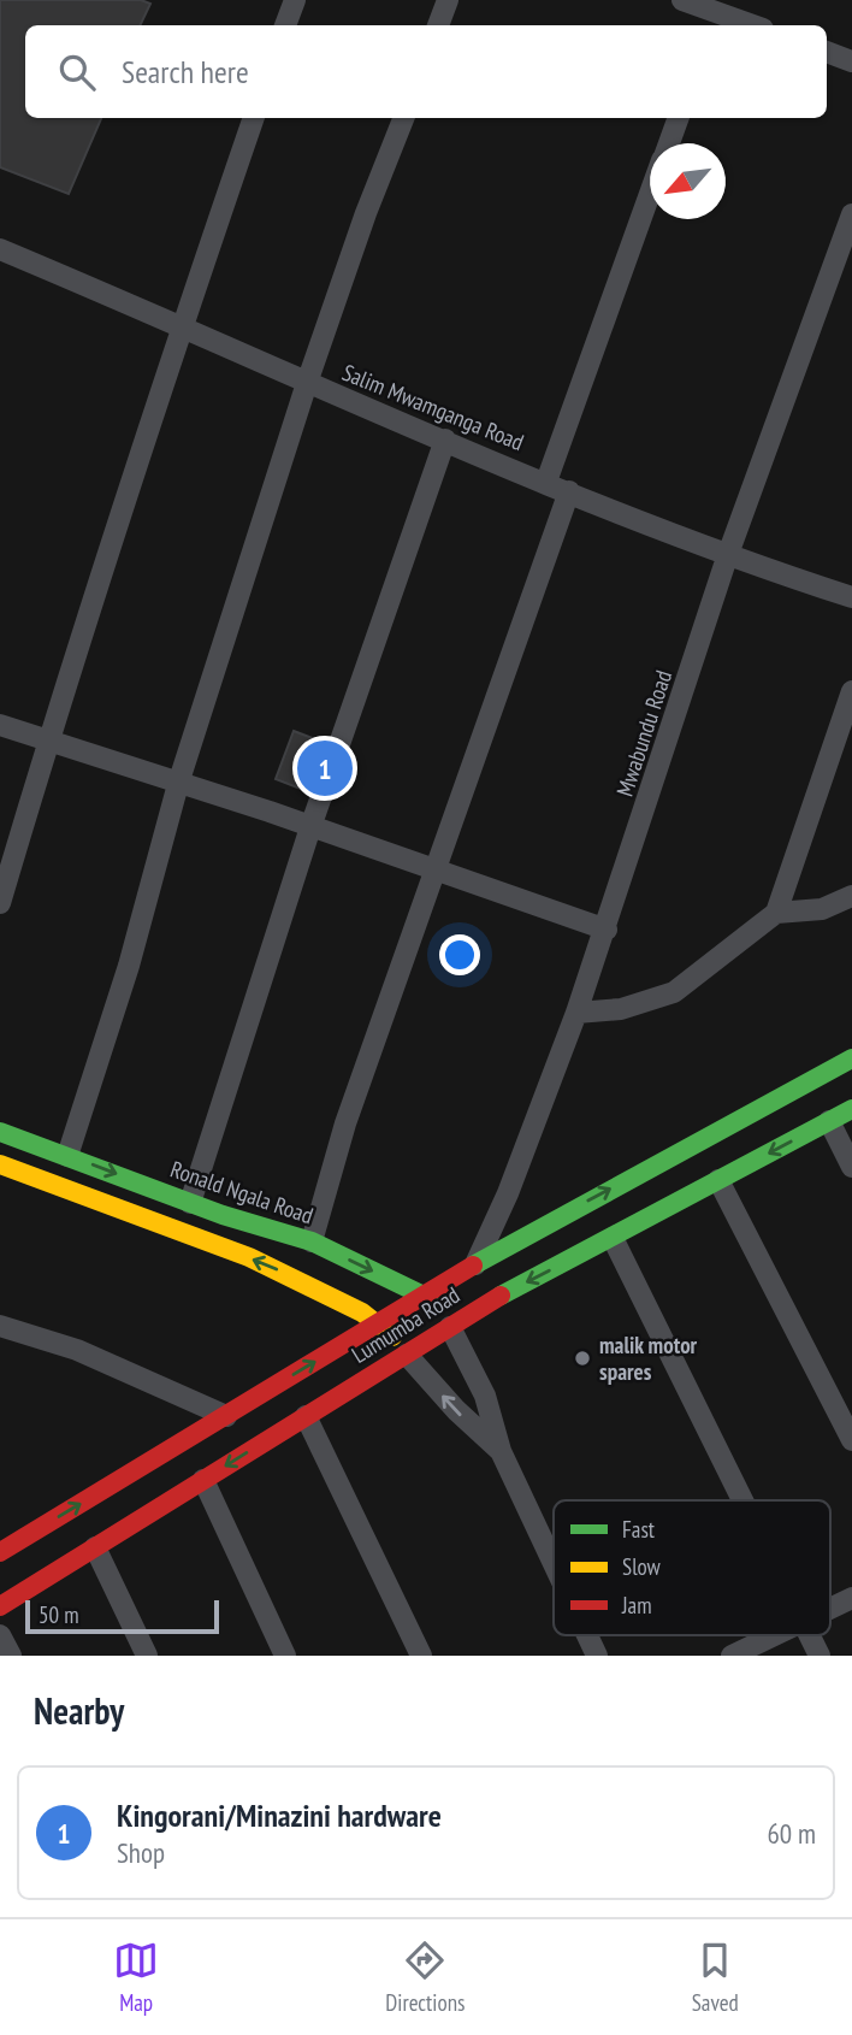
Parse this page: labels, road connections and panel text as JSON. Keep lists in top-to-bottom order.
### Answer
{
  "streets": {
    "main road": ["Ronald Ngala Road", "Lumumba Road"],
    "street": ["Salim Mwamganga Road", "Mwabundu Road"]
  },
  "crossings": [
    ["Salim Mwamganga Road", "Mwabundu Road"],
    ["Mwabundu Road", "Lumumba Road"],
    ["Ronald Ngala Road", "Lumumba Road"]
  ],
  "places": ["malik motor spares"],
  "legend": ["Fast", "Slow", "Jam"],
  "scale_bar": "50 m",
  "north": "bottom left",
  "page": {
    "search": "Search here",
    "pins": "1",
    "scale": "50 m",
    "heading": "Nearby",
    "list": [
      {
        "mark": "1",
        "name": "Kingorani/Minazini hardware",
        "note": "Shop",
        "value": "60 m"
      }
    ],
    "nav": ["Map", "Directions", "Saved"]
  }
}
